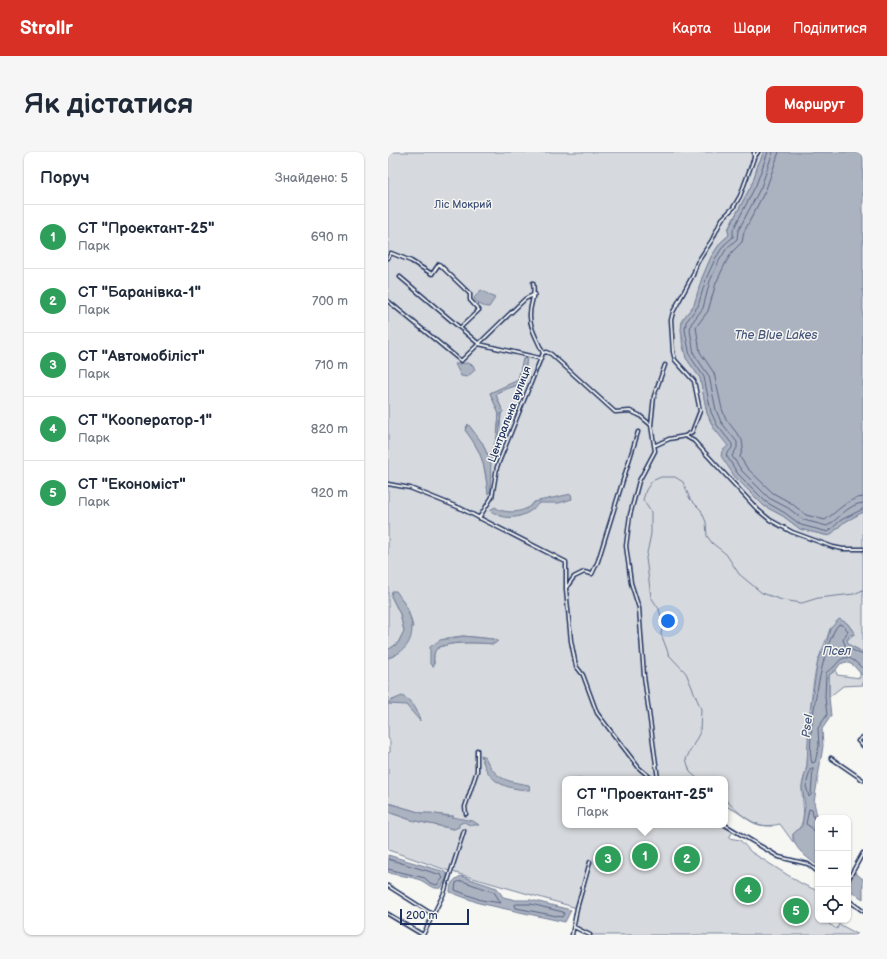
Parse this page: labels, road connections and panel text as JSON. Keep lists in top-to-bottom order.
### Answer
{
  "streets": {
    "street": ["Центральна вулиця"]
  },
  "water": ["The Blue Lakes", "Псел", "Psel"],
  "parks": ["Ліс Мокрий"],
  "scale_bar": "200 m",
  "page": {
    "header": "Strollr",
    "nav": ["Карта", "Шари", "Поділитися"],
    "buttons": "Маршрут",
    "title": "Як дістатися",
    "heading": ["Поруч", "Знайдено: 5"],
    "list": [
      {
        "mark": "1",
        "name": "СТ \"Проектант-25\"",
        "note": "Парк",
        "value": "690 m"
      },
      {
        "mark": "2",
        "name": "СТ \"Баранівка-1\"",
        "note": "Парк",
        "value": "700 m"
      },
      {
        "mark": "3",
        "name": "СТ \"Автомобіліст\"",
        "note": "Парк",
        "value": "710 m"
      },
      {
        "mark": "4",
        "name": "СТ \"Кооператор-1\"",
        "note": "Парк",
        "value": "820 m"
      },
      {
        "mark": "5",
        "name": "СТ \"Економіст\"",
        "note": "Парк",
        "value": "920 m"
      }
    ],
    "popup": ["СТ \"Проектант-25\"", "Парк"],
    "map_buttons": ["+", "−"],
    "pins": [
      "1",
      "2",
      "3",
      "4",
      "5"
    ],
    "scale": "200 m"
  }
}
